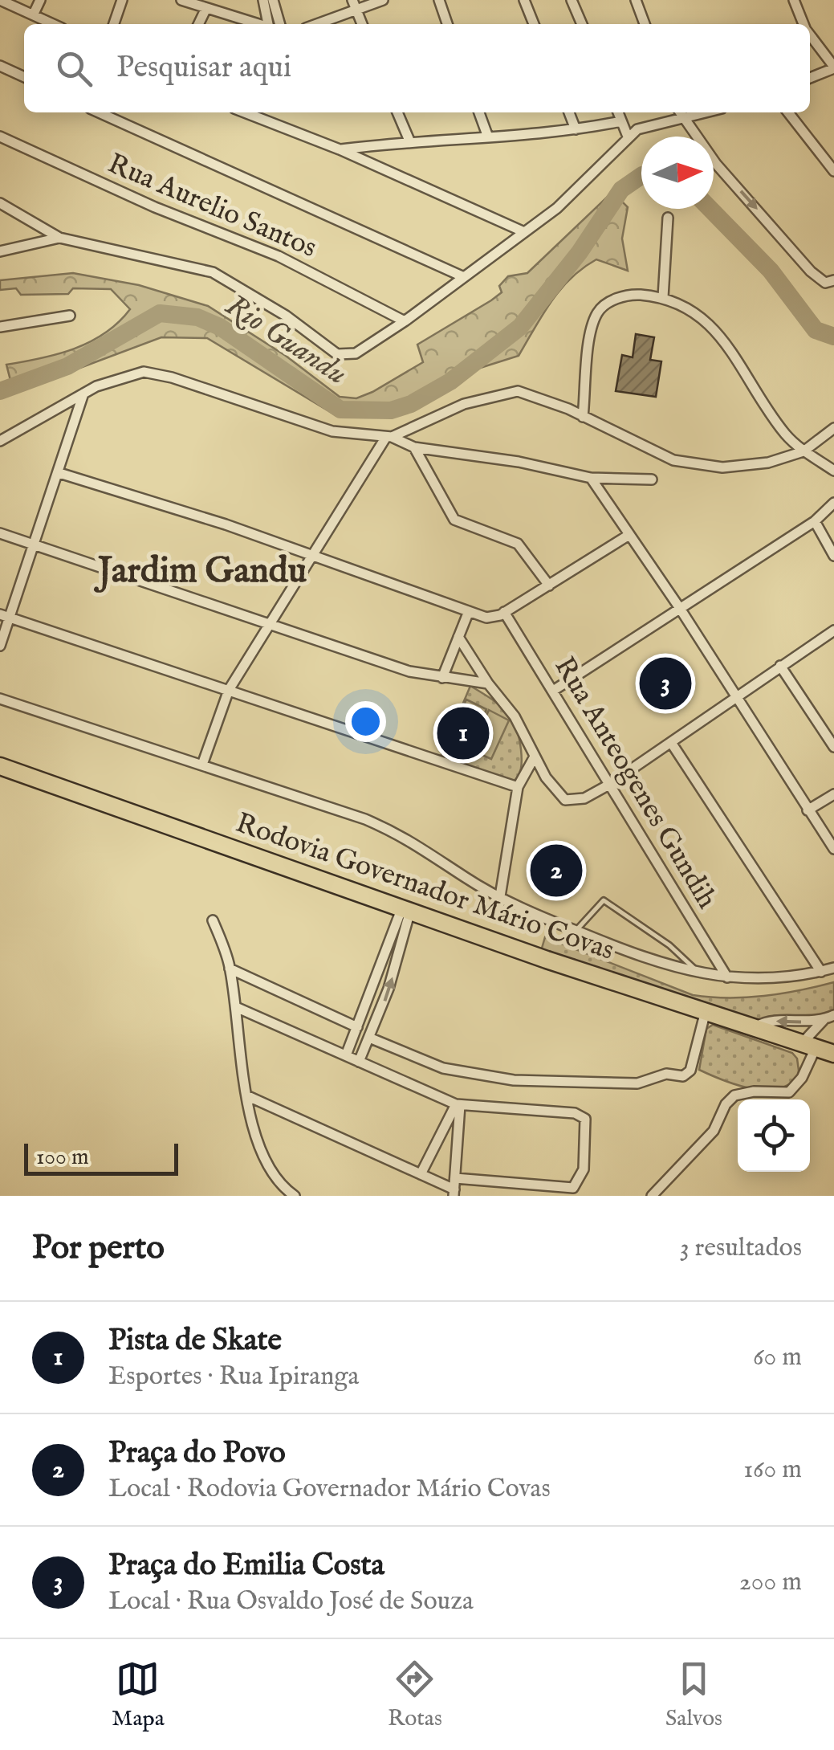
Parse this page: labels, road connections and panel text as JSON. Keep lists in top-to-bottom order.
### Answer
{
  "streets": {
    "highway": ["Rodovia Governador Mário Covas"],
    "street": ["Rua Aurelio Santos", "Rua Anteogenes Gundih"]
  },
  "districts": ["Jardim Gandu"],
  "water": ["Rio Guandu"],
  "scale_bar": "100 m",
  "north": "right",
  "page": {
    "search": "Pesquisar aqui",
    "pins": ["3", "1", "2"],
    "scale": "100 m",
    "heading": ["Por perto", "3 resultados"],
    "list": [
      {
        "mark": "1",
        "name": "Pista de Skate",
        "note": "Esportes · Rua Ipiranga",
        "value": "60 m"
      },
      {
        "mark": "2",
        "name": "Praça do Povo",
        "note": "Local · Rodovia Governador Mário Covas",
        "value": "160 m"
      },
      {
        "mark": "3",
        "name": "Praça do Emilia Costa",
        "note": "Local · Rua Osvaldo José de Souza",
        "value": "200 m"
      }
    ],
    "nav": ["Mapa", "Rotas", "Salvos"]
  }
}
